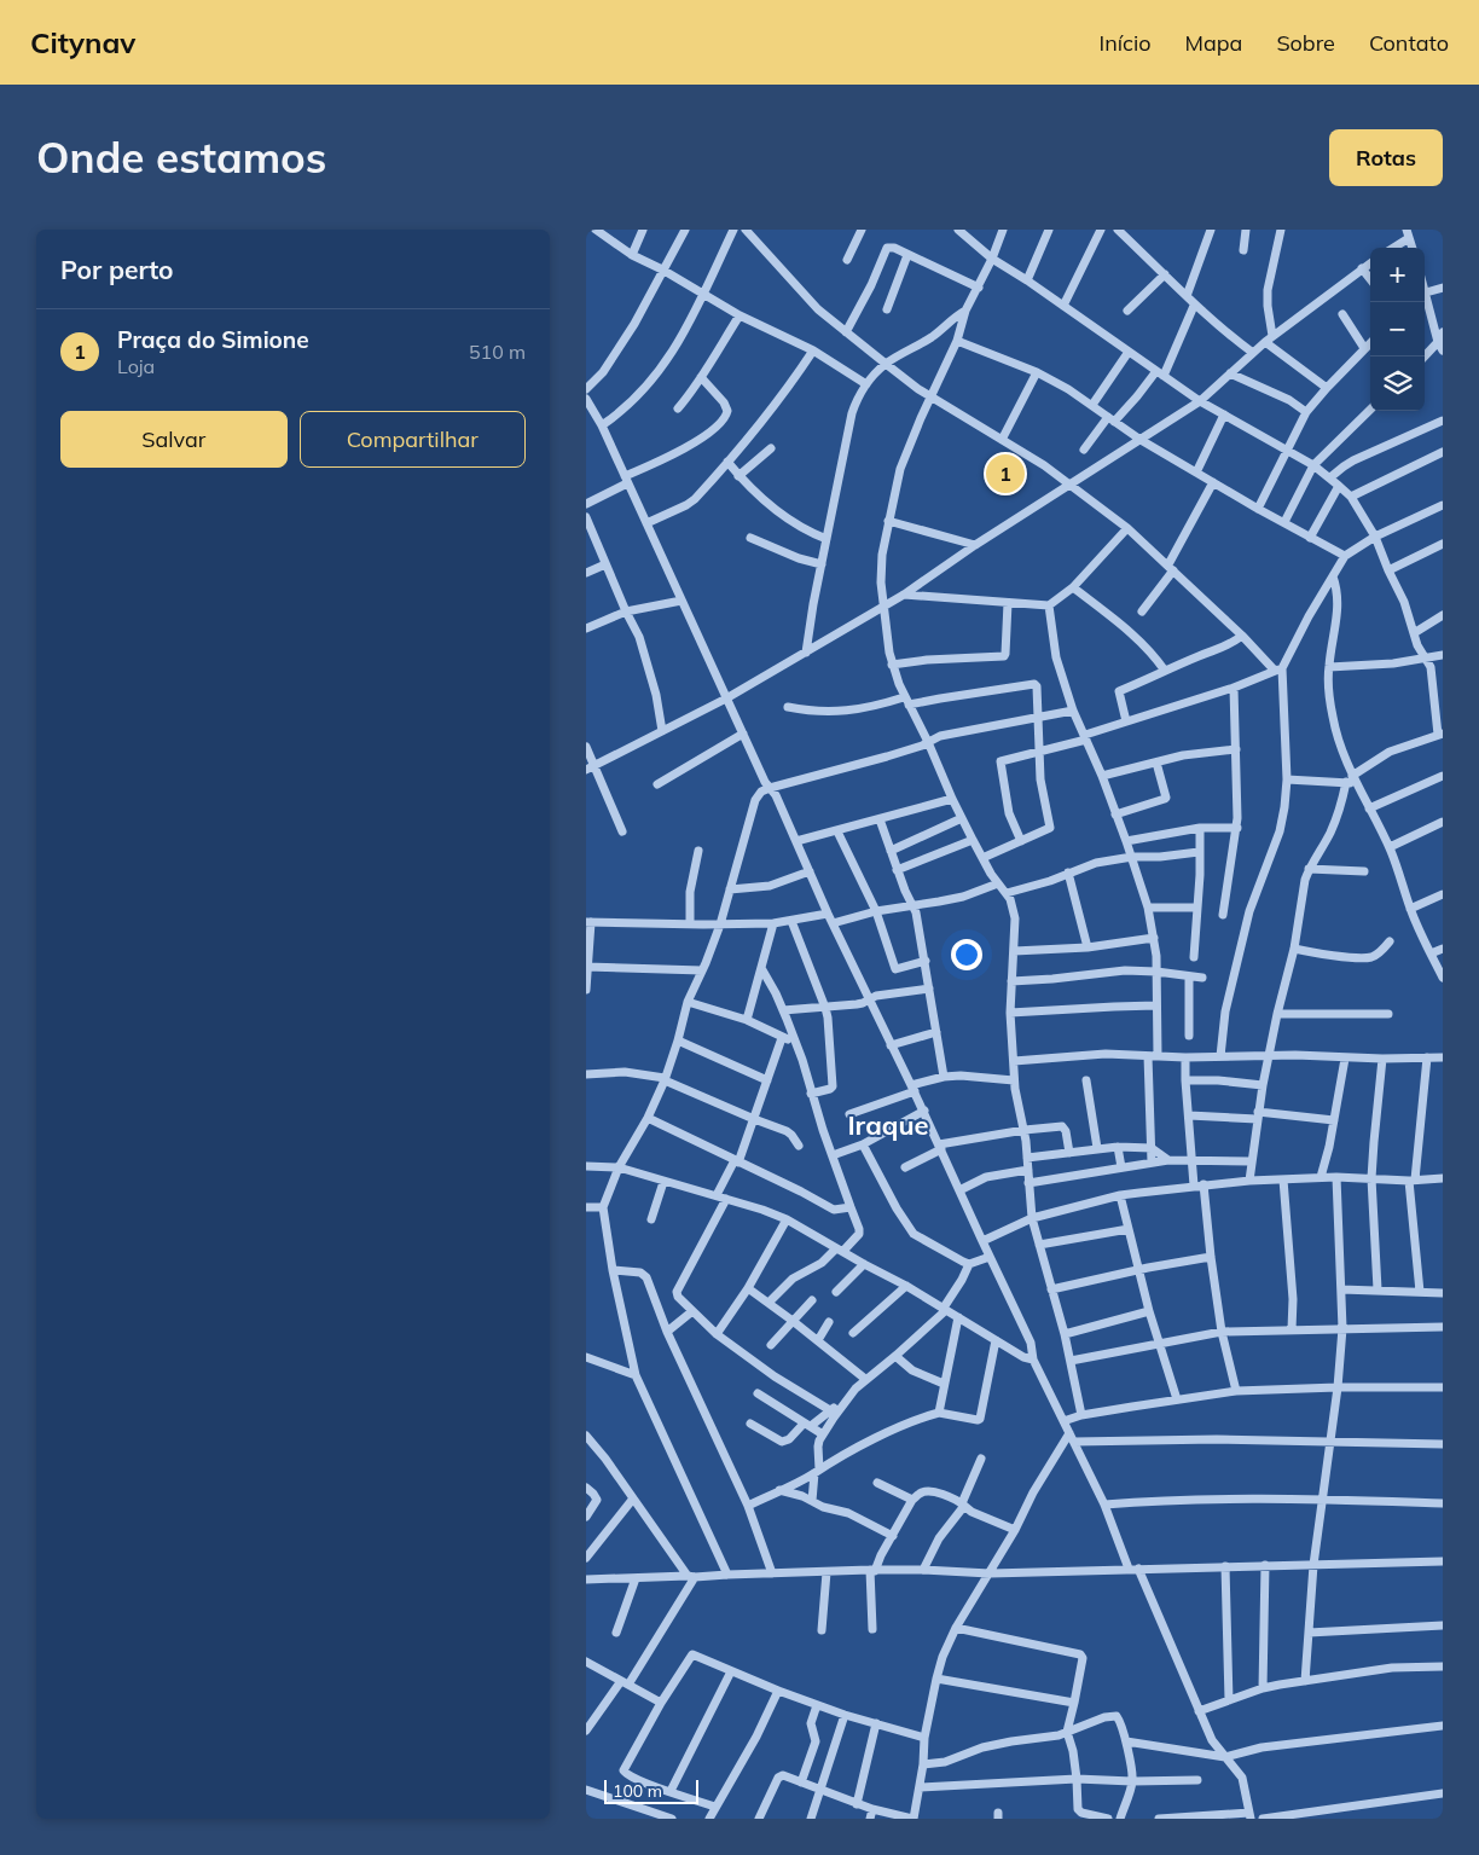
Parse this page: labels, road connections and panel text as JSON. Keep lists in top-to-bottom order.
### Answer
{
  "districts": ["Iraque"],
  "scale_bar": "100 m",
  "page": {
    "header": "Citynav",
    "nav": [
      "Início",
      "Mapa",
      "Sobre",
      "Contato"
    ],
    "buttons": [
      "Rotas",
      ["Salvar", "Compartilhar"]
    ],
    "title": "Onde estamos",
    "heading": "Por perto",
    "map_buttons": ["+", "−"],
    "list": [
      {
        "mark": "1",
        "name": "Praça do Simione",
        "note": "Loja",
        "value": "510 m"
      }
    ],
    "pins": "1",
    "scale": "100 m"
  }
}
